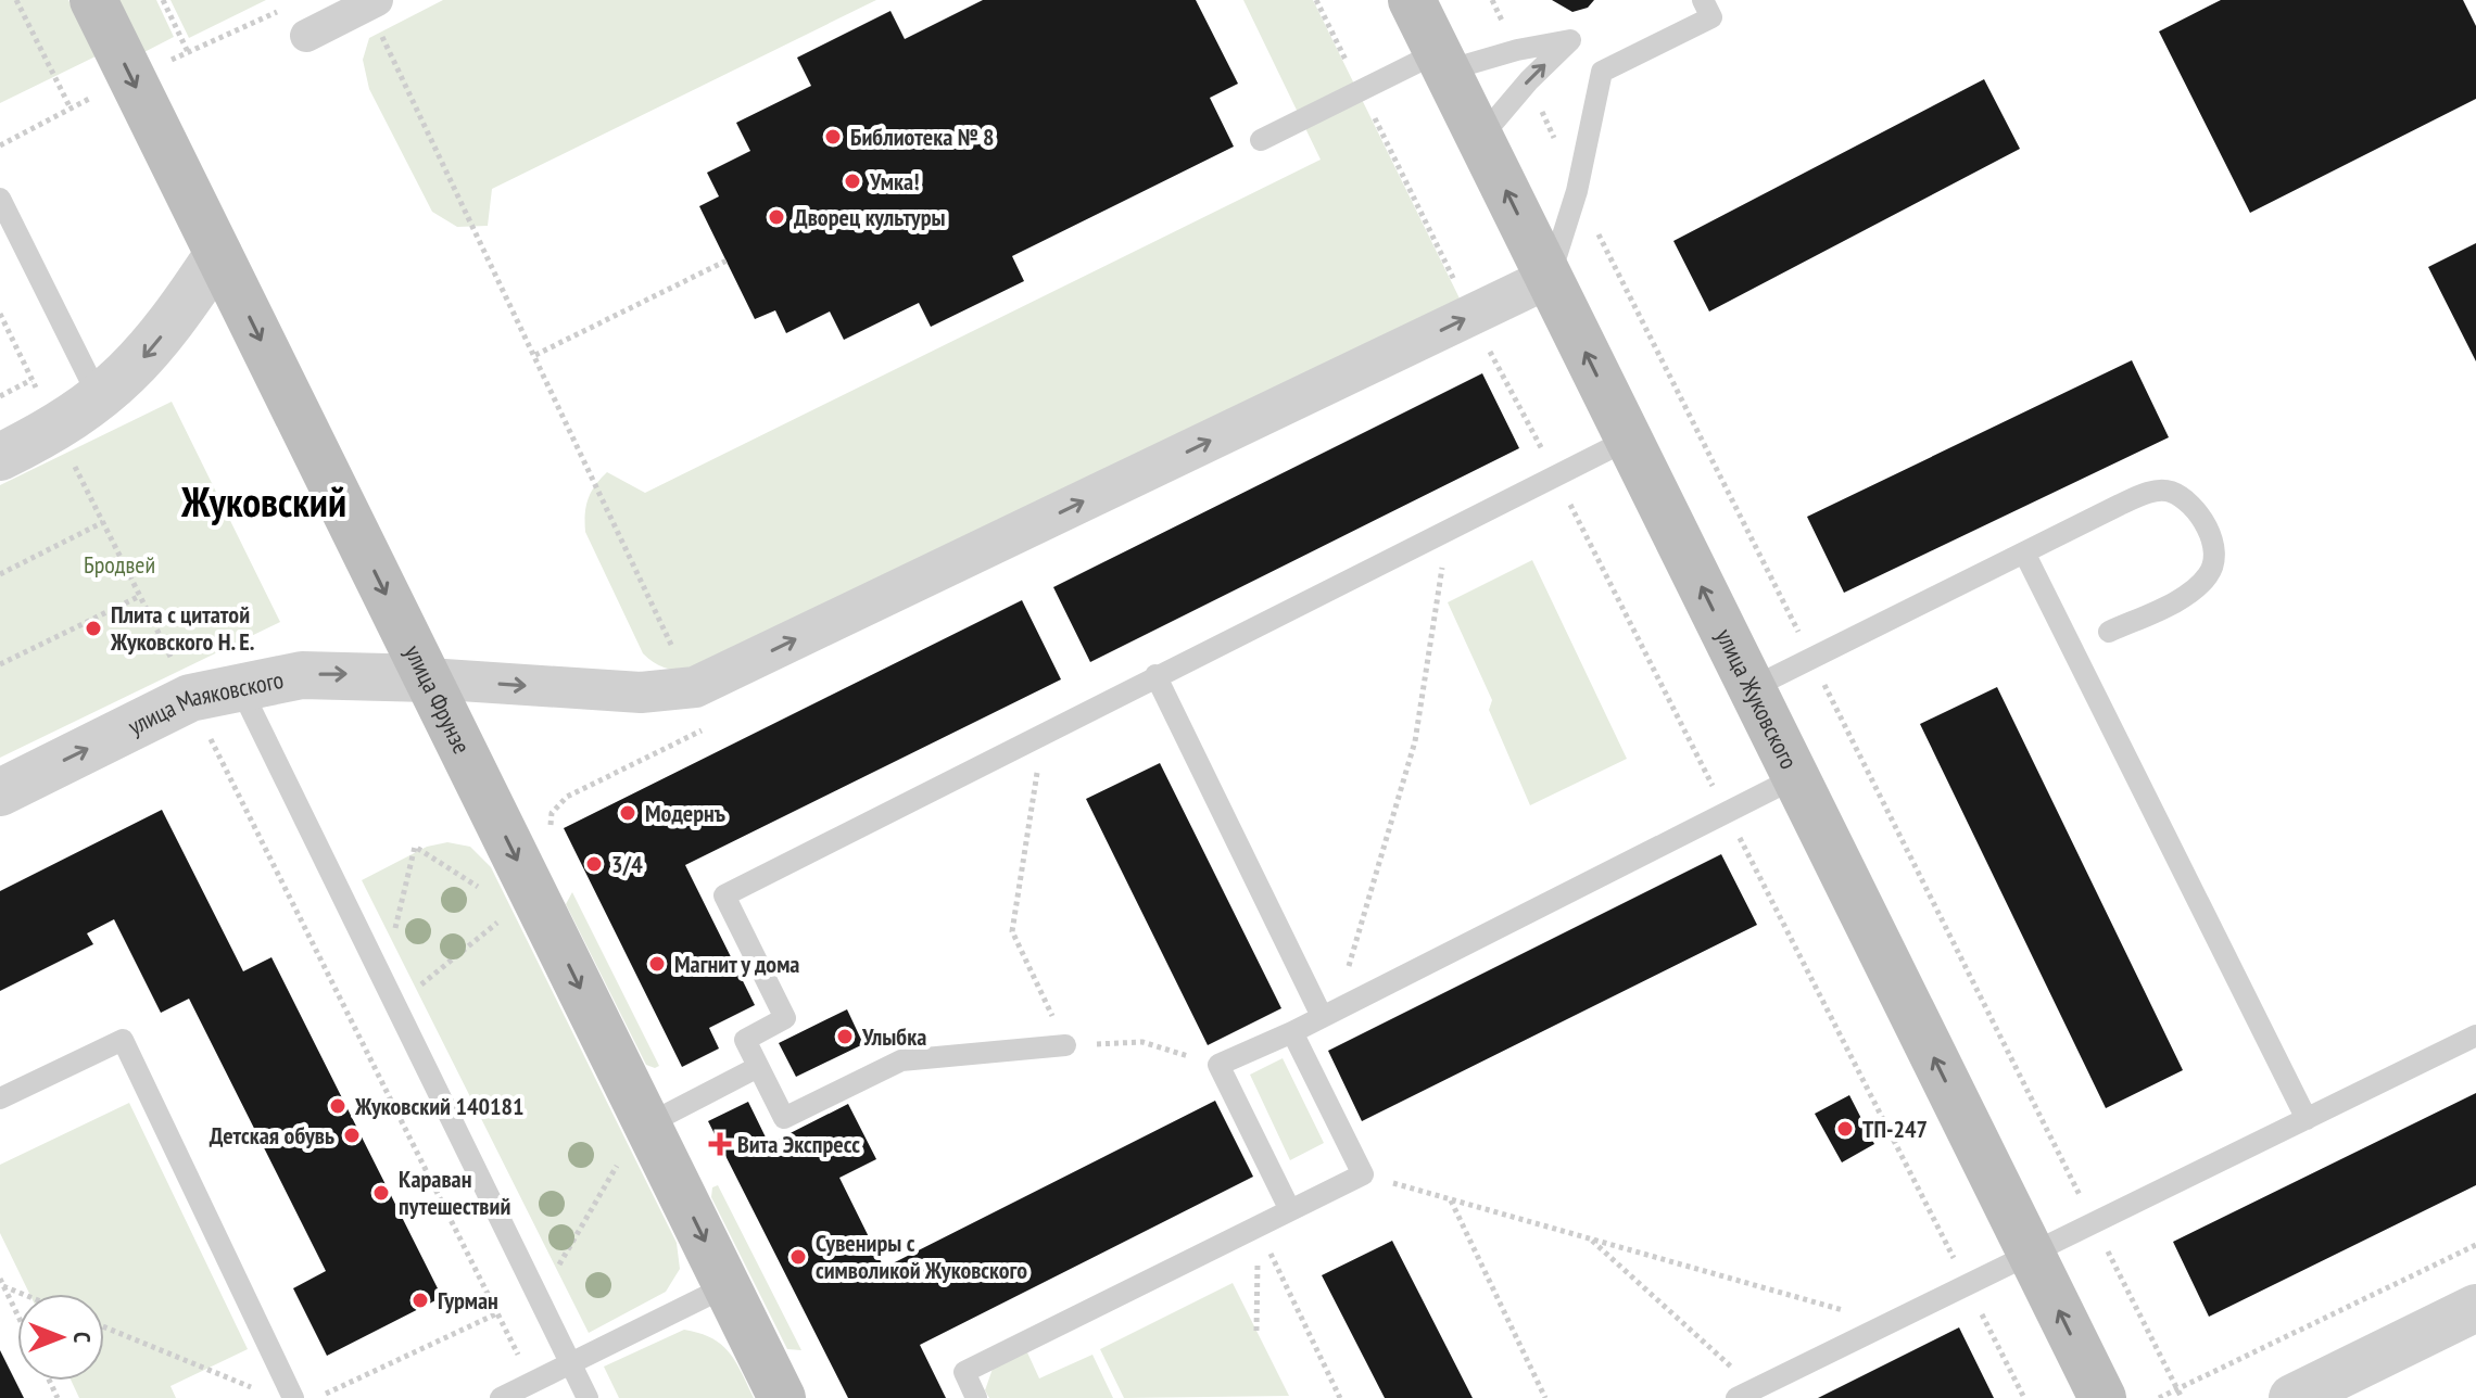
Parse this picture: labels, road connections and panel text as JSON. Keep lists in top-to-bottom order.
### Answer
{
  "streets": {
    "main road": ["улица Фрунзе", "улица Жуковского"],
    "street": ["улица Маяковского"]
  },
  "crossings": [
    ["улица Фрунзе", "улица Маяковского"]
  ],
  "one_way": ["улица Фрунзе", "улица Жуковского", "улица Маяковского"],
  "districts": ["Жуковский"],
  "parks": ["Бродвей"],
  "places": {
    "other": [
      "Библиотека № 8",
      "Умка!",
      "Дворец культуры",
      "Плита с цитатой Жуковского Н. Е.",
      "Модернъ",
      "3/4",
      "Магнит у дома",
      "Улыбка",
      "Жуковский 140181",
      "ТП-247",
      "Детская обувь",
      "Караван путешествий",
      "Сувениры с символикой Жуковского",
      "Гурман"
    ],
    "health": ["Вита Экспресс"]
  },
  "north": "right"
}
